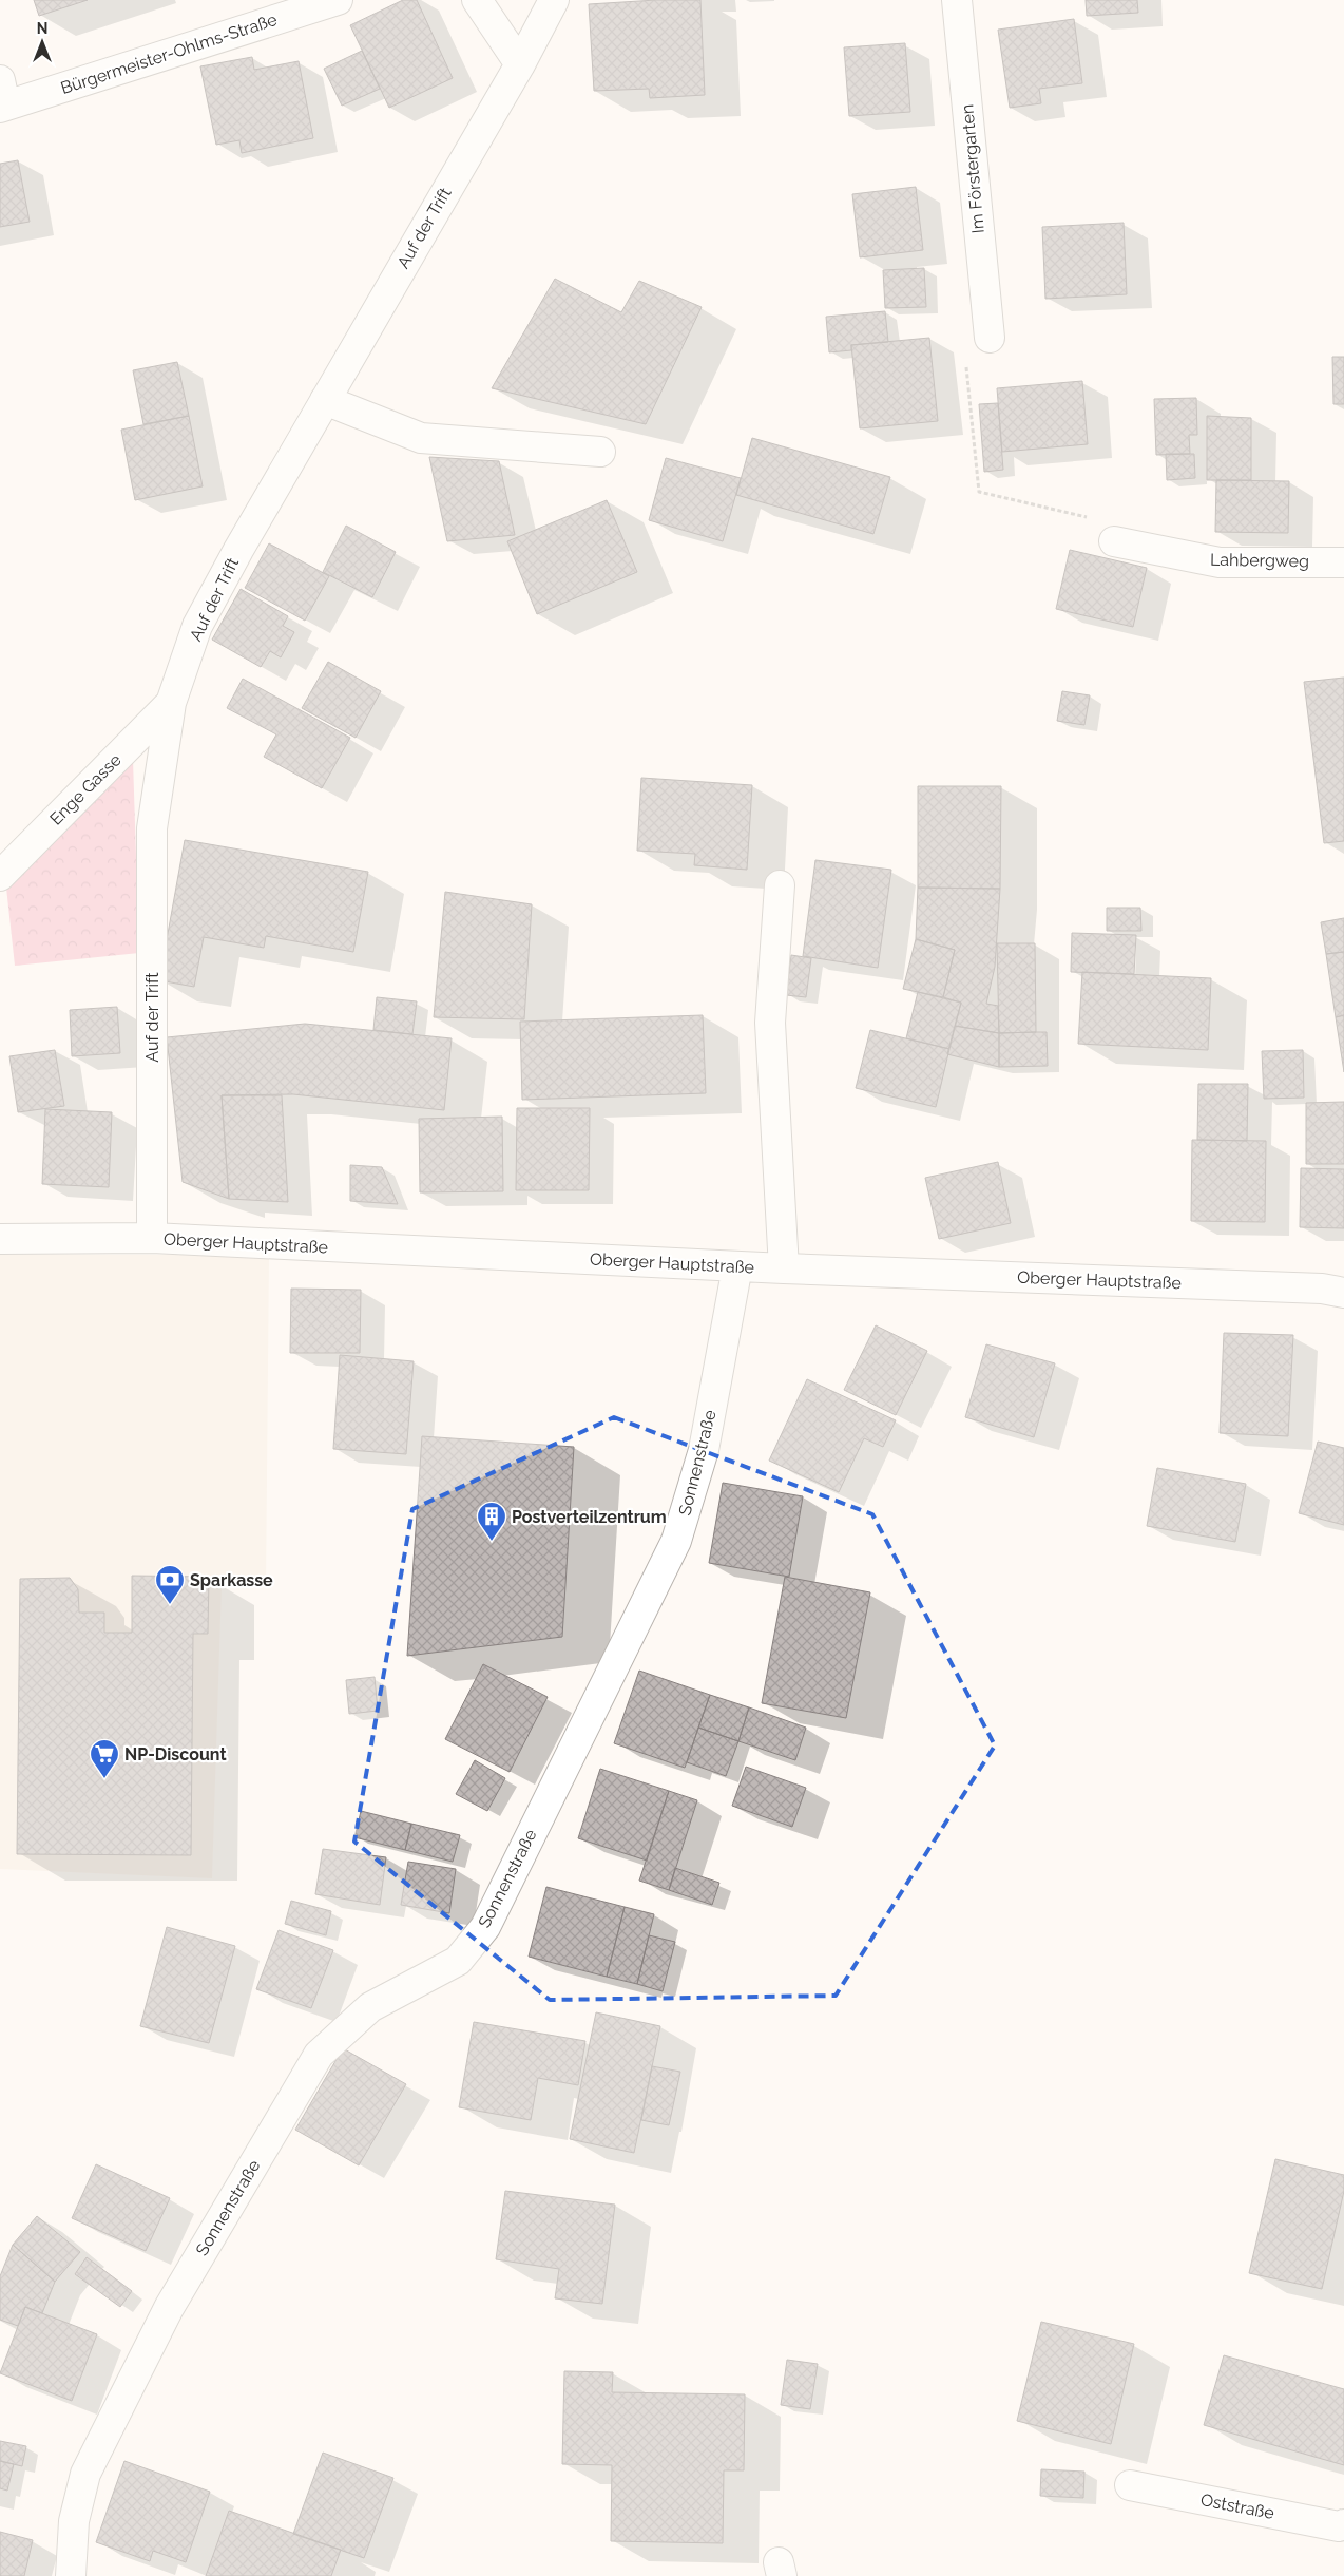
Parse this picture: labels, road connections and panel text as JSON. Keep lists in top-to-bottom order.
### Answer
{
  "streets": {
    "street": [
      "Bürgermeister-Ohlms-Straße",
      "Im Förstergarten",
      "Auf der Trift",
      "Lahbergweg",
      "Enge Gasse",
      "Oberger Hauptstraße",
      "Sonnenstraße",
      "Oststraße"
    ]
  },
  "crossings": [
    ["Auf der Trift", "Enge Gasse"],
    ["Auf der Trift", "Oberger Hauptstraße"],
    ["Oberger Hauptstraße", "Sonnenstraße"]
  ],
  "places": {
    "building": ["Postverteilzentrum"],
    "bank": ["Sparkasse"],
    "supermarket": ["NP-Discount"]
  },
  "north": "top"
}
